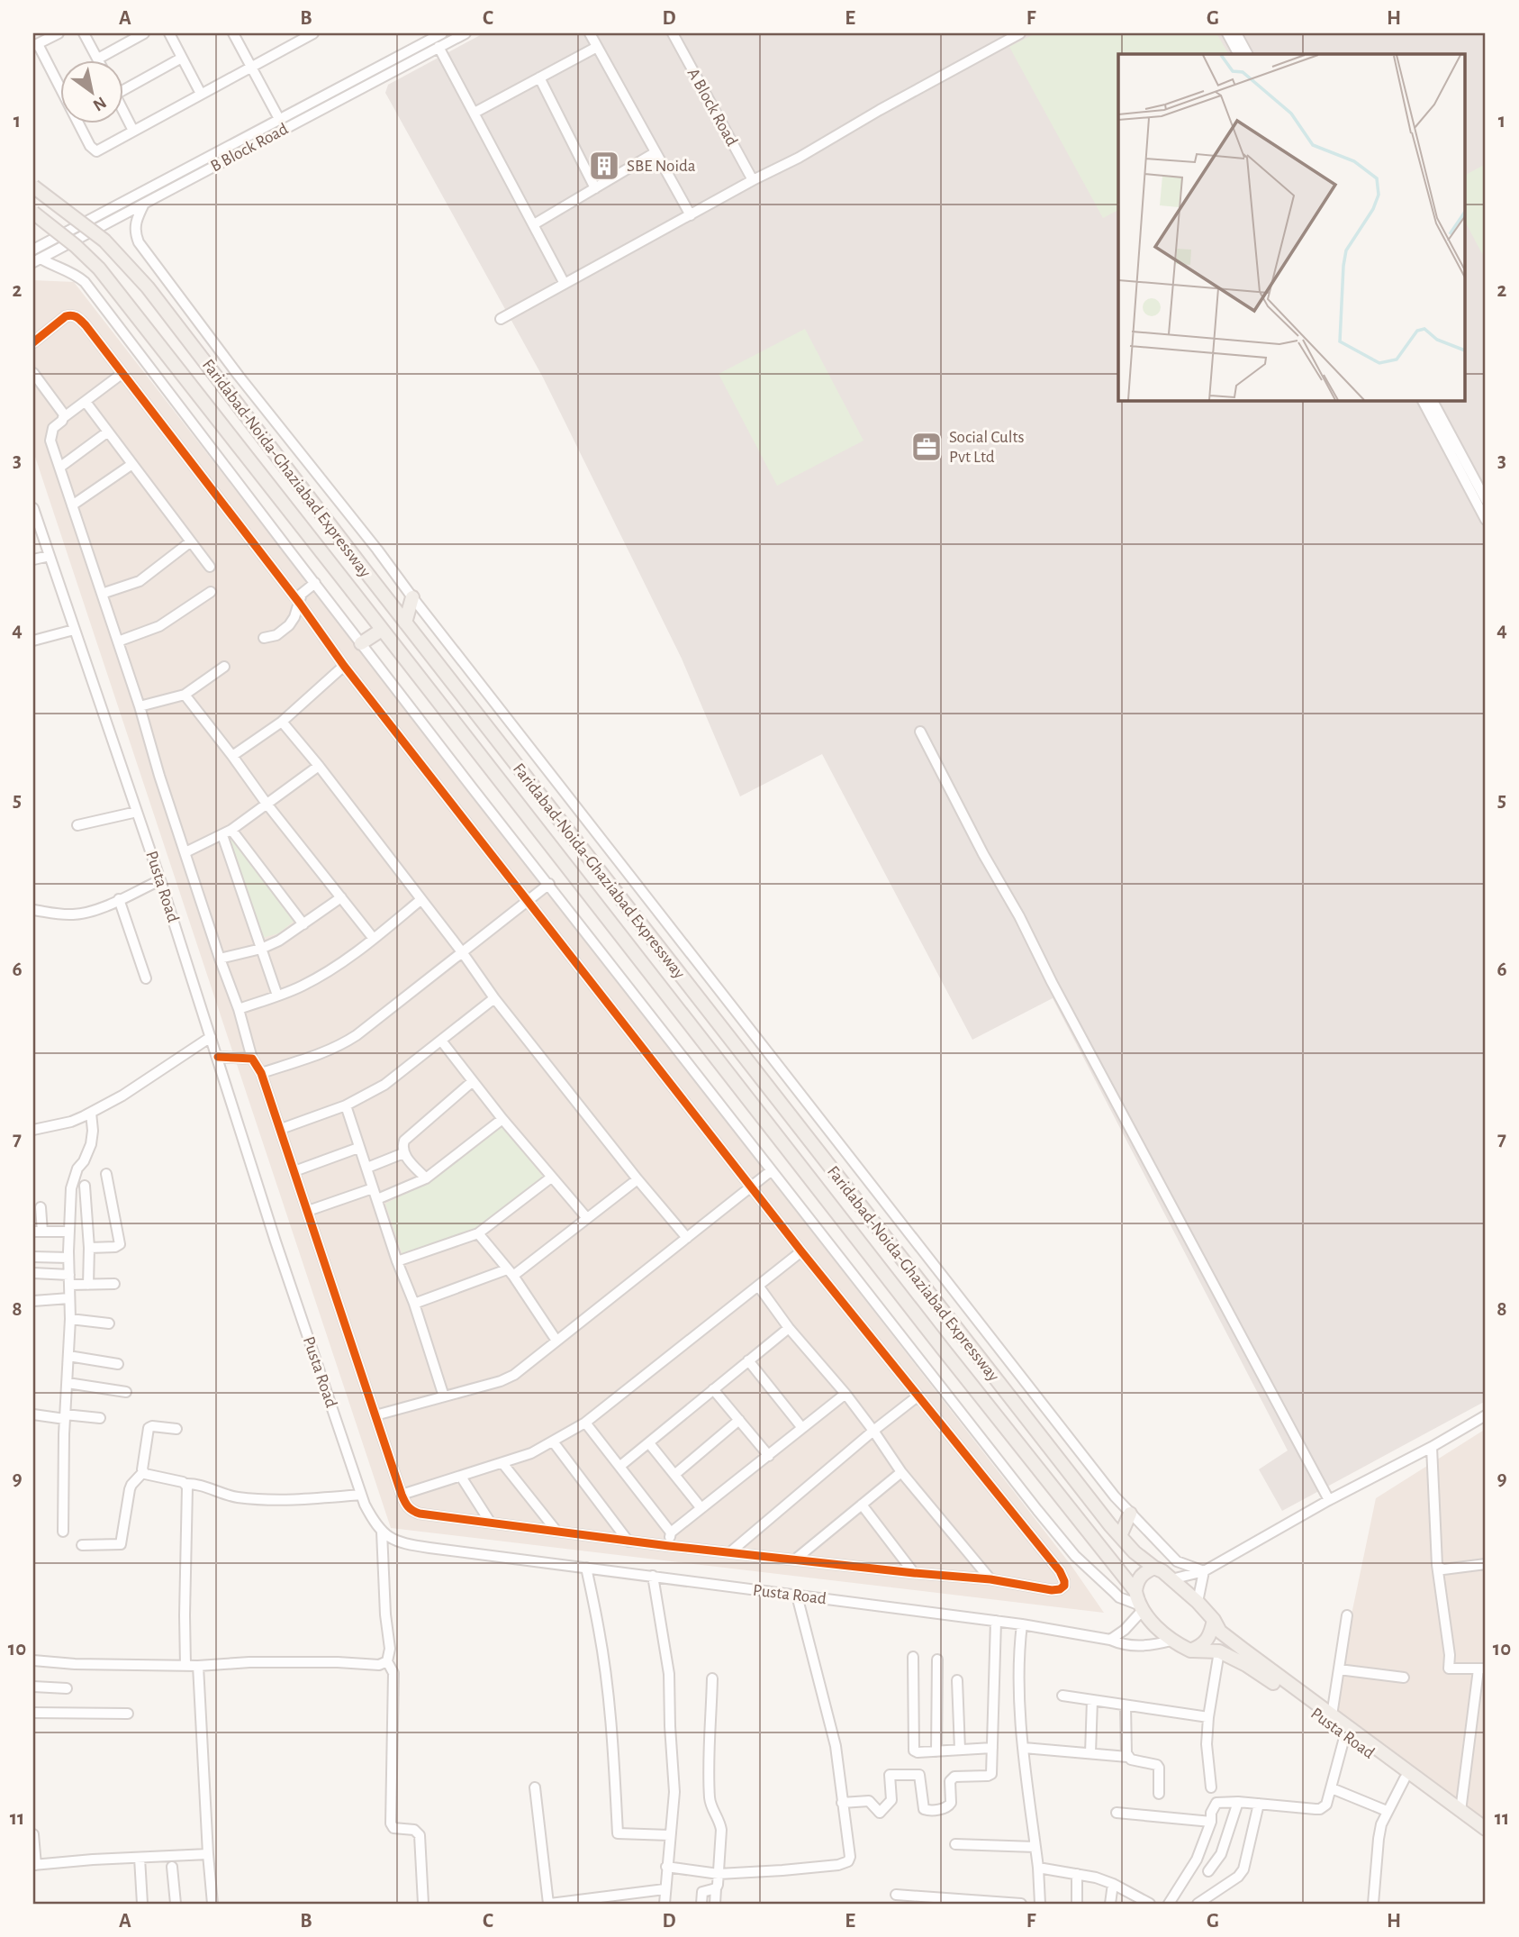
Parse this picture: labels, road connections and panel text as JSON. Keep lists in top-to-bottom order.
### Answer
{
  "streets": {
    "main road": ["Faridabad-Noida-Ghaziabad Expressway", "Pusta Road"],
    "street": ["A Block Road", "B Block Road"]
  },
  "crossings": [
    ["Faridabad-Noida-Ghaziabad Expressway", "Pusta Road"]
  ],
  "places": {
    "building": ["SBE Noida"],
    "office": ["Social Cults Pvt Ltd"]
  },
  "north": "bottom right",
  "grid": {
    "columns": [
      "A",
      "B",
      "C",
      "D",
      "E",
      "F",
      "G",
      "H"
    ],
    "rows": [
      "1",
      "2",
      "3",
      "4",
      "5",
      "6",
      "7",
      "8",
      "9",
      "10",
      "11"
    ]
  }
}
